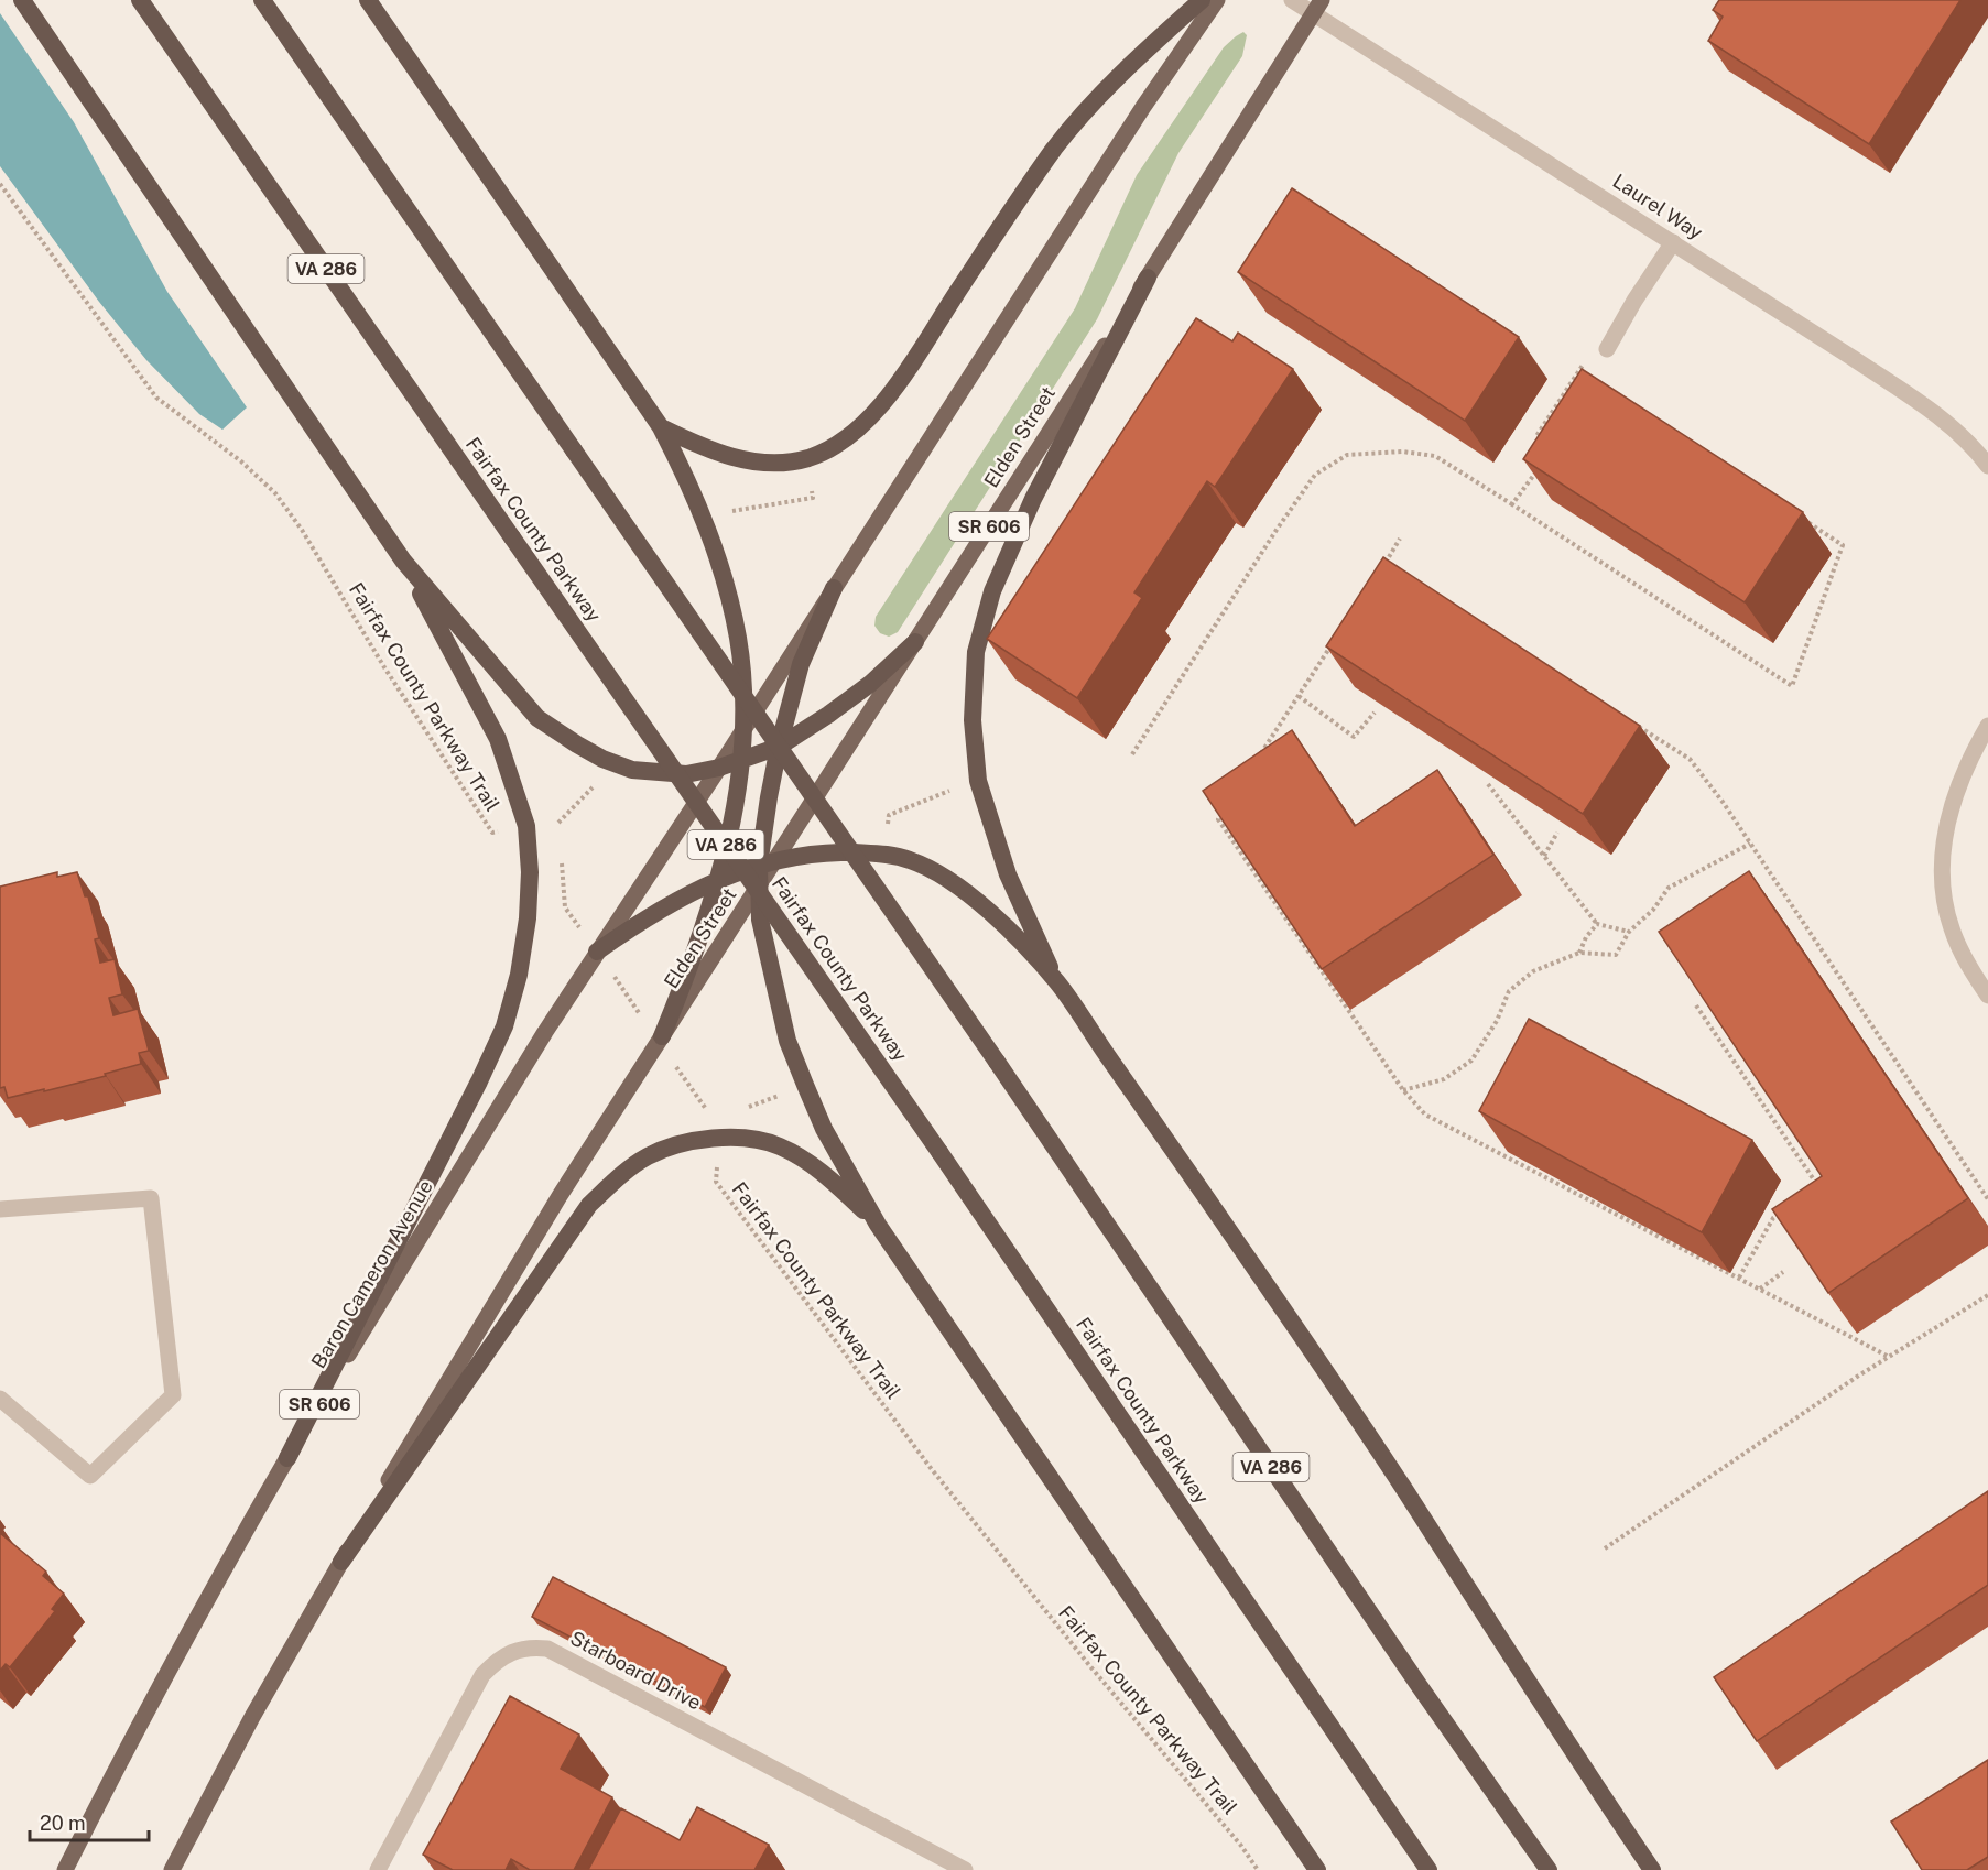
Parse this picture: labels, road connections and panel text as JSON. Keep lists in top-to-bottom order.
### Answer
{
  "streets": {
    "highway": ["VA 286", "Fairfax County Parkway"],
    "main road": ["Elden Street", "SR 606", "Baron Cameron Avenue"],
    "street": ["Laurel Way", "Starboard Drive"],
    "path": ["Fairfax County Parkway Trail"]
  },
  "crossings": [
    ["Laurel Way", "Elden Street"],
    ["Elden Street", "Fairfax County Parkway Trail"],
    ["SR 606", "Fairfax County Parkway Trail"],
    ["SR 606", "Baron Cameron Avenue"],
    ["Fairfax County Parkway Trail", "Baron Cameron Avenue"]
  ],
  "scale_bar": "20 m"
}
